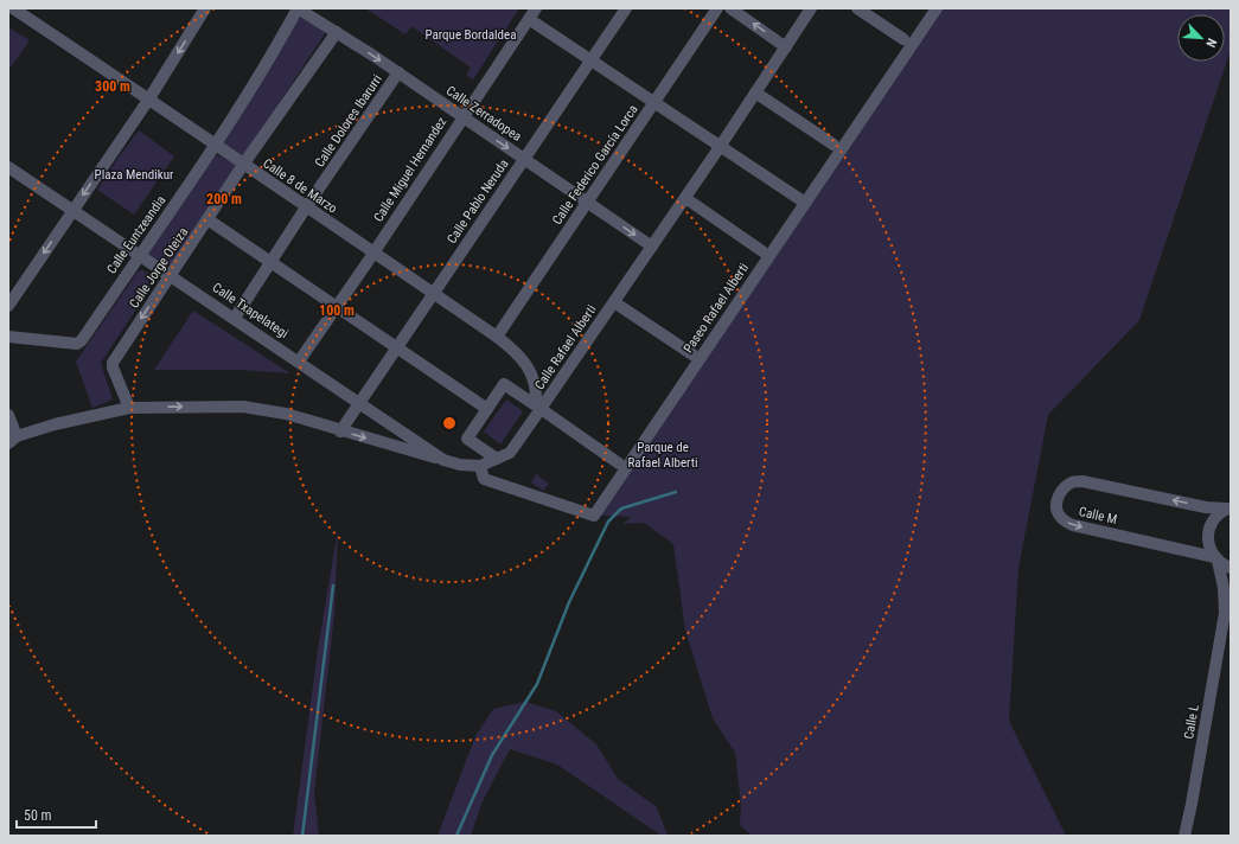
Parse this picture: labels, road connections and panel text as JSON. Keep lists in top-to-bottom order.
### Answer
{
  "streets": {
    "street": [
      "Calle Zerradopea",
      "Calle Dolores Ibarurri",
      "Calle Federico García Lorca",
      "Calle Miguel Hernandez",
      "Calle 8 de Marzo",
      "Calle Pablo Neruda",
      "Calle Euntzeandia",
      "Calle Jorge Oteiza",
      "Paseo Rafael Alberti",
      "Calle Txapelategi",
      "Calle Rafael Alberti",
      "Calle M",
      "Calle L"
    ]
  },
  "crossings": [
    ["Calle Zerradopea", "Calle Dolores Ibarurri"],
    ["Calle Zerradopea", "Calle Federico García Lorca"],
    ["Calle Zerradopea", "Calle Miguel Hernandez"],
    ["Calle Zerradopea", "Calle Pablo Neruda"],
    ["Calle Zerradopea", "Calle Euntzeandia"],
    ["Calle Zerradopea", "Calle Jorge Oteiza"],
    ["Calle Zerradopea", "Calle Rafael Alberti"],
    ["Calle Dolores Ibarurri", "Calle 8 de Marzo"],
    ["Calle Dolores Ibarurri", "Calle Txapelategi"],
    ["Calle Federico García Lorca", "Calle 8 de Marzo"],
    ["Calle Miguel Hernandez", "Calle 8 de Marzo"],
    ["Calle Miguel Hernandez", "Calle Txapelategi"],
    ["Calle 8 de Marzo", "Calle Pablo Neruda"],
    ["Calle 8 de Marzo", "Calle Euntzeandia"],
    ["Calle 8 de Marzo", "Calle Jorge Oteiza"],
    ["Calle 8 de Marzo", "Calle Rafael Alberti"],
    ["Calle Pablo Neruda", "Calle Txapelategi"],
    ["Calle Euntzeandia", "Calle Txapelategi"],
    ["Calle Jorge Oteiza", "Calle Txapelategi"],
    ["Paseo Rafael Alberti", "Calle Txapelategi"],
    ["Paseo Rafael Alberti", "Calle Rafael Alberti"],
    ["Calle Txapelategi", "Calle Rafael Alberti"],
    ["Calle M", "Calle L"]
  ],
  "one_way": ["Calle Zerradopea"],
  "parks": ["Parque Bordaldea", "Plaza Mendikur", "Parque de Rafael Alberti"],
  "scale_bar": "50 m",
  "north": "bottom right",
  "rings": ["300 m", "200 m", "100 m"]
}
